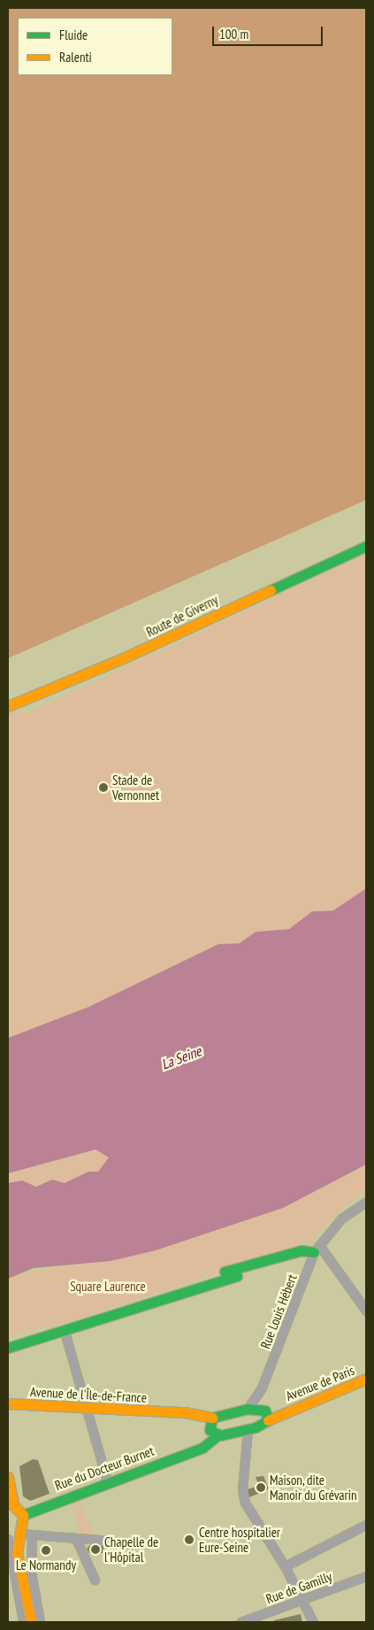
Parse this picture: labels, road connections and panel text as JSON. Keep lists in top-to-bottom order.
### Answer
{
  "streets": {
    "main road": [
      "Route de Giverny",
      "Avenue de Paris",
      "Avenue de l'Île-de-France",
      "Rue du Docteur Burnet"
    ],
    "street": ["Rue Louis Hébert", "Rue de Gamilly"]
  },
  "crossings": [
    ["Rue Louis Hébert", "Avenue de Paris"],
    ["Rue Louis Hébert", "Avenue de l'Île-de-France"],
    ["Avenue de Paris", "Avenue de l'Île-de-France"],
    ["Avenue de l'Île-de-France", "Rue du Docteur Burnet"]
  ],
  "water": ["La Seine"],
  "parks": ["Square Laurence"],
  "places": [
    "Stade de Vernonnet",
    "Maison, dite Manoir du Grévarin",
    "Centre hospitalier Eure-Seine",
    "Chapelle de l'Hôpital",
    "Le Normandy"
  ],
  "legend": ["Fluide", "Ralenti"],
  "scale_bar": "100 m"
}
